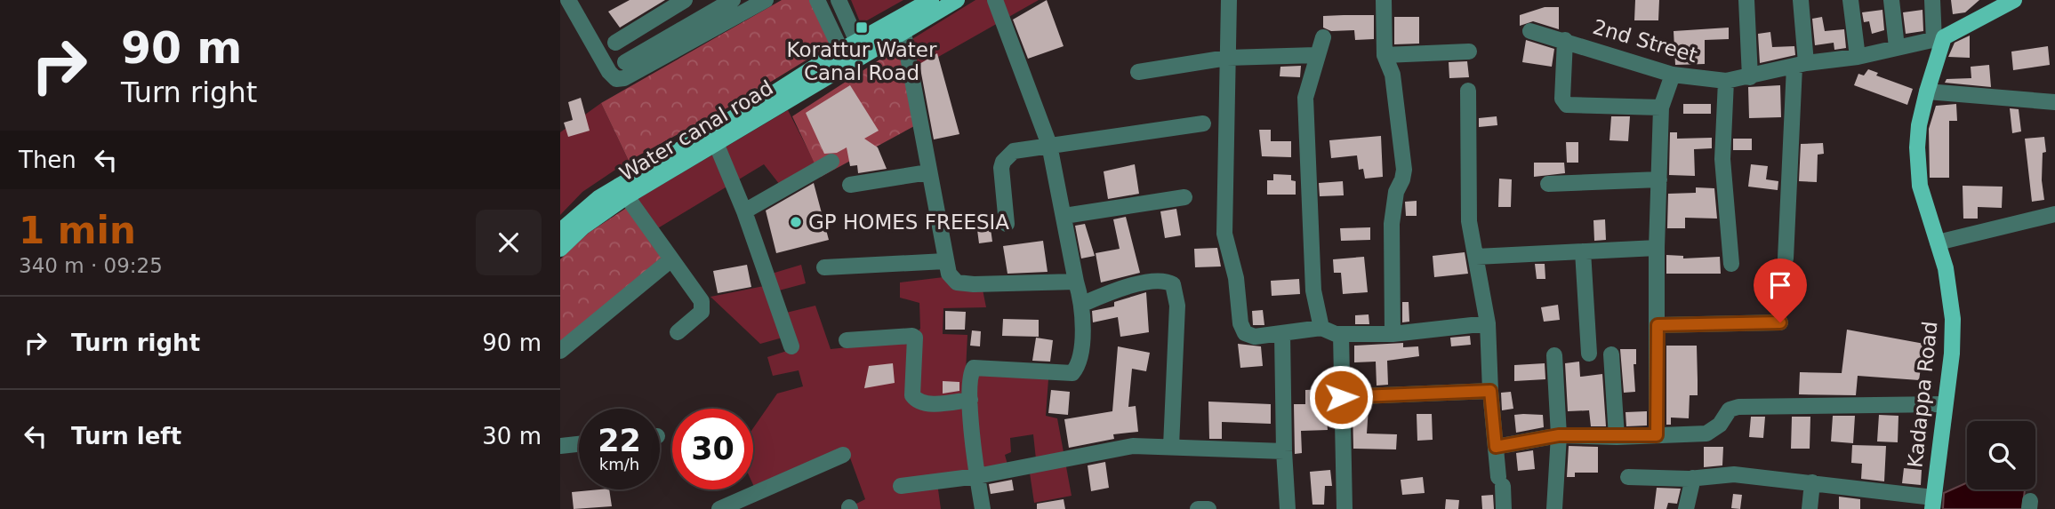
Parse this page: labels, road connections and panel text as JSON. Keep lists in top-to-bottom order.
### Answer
{
  "streets": {
    "main road": ["Water canal road", "Kadappa Road"],
    "street": ["2nd Street"]
  },
  "crossings": [
    ["2nd Street", "Kadappa Road"]
  ],
  "places": {
    "transit": ["Korattur Water Canal Road"],
    "other": ["GP HOMES FREESIA"]
  },
  "page": {
    "turn": ["90 m", "Turn right"],
    "then": "Then",
    "heading": ["1 min", "340 m · 09:25"],
    "list": [
      {
        "name": "Turn right",
        "value": "90 m"
      },
      {
        "name": "Turn left",
        "value": "30 m"
      }
    ],
    "speed": "22 km/h",
    "limit": "30"
  }
}
